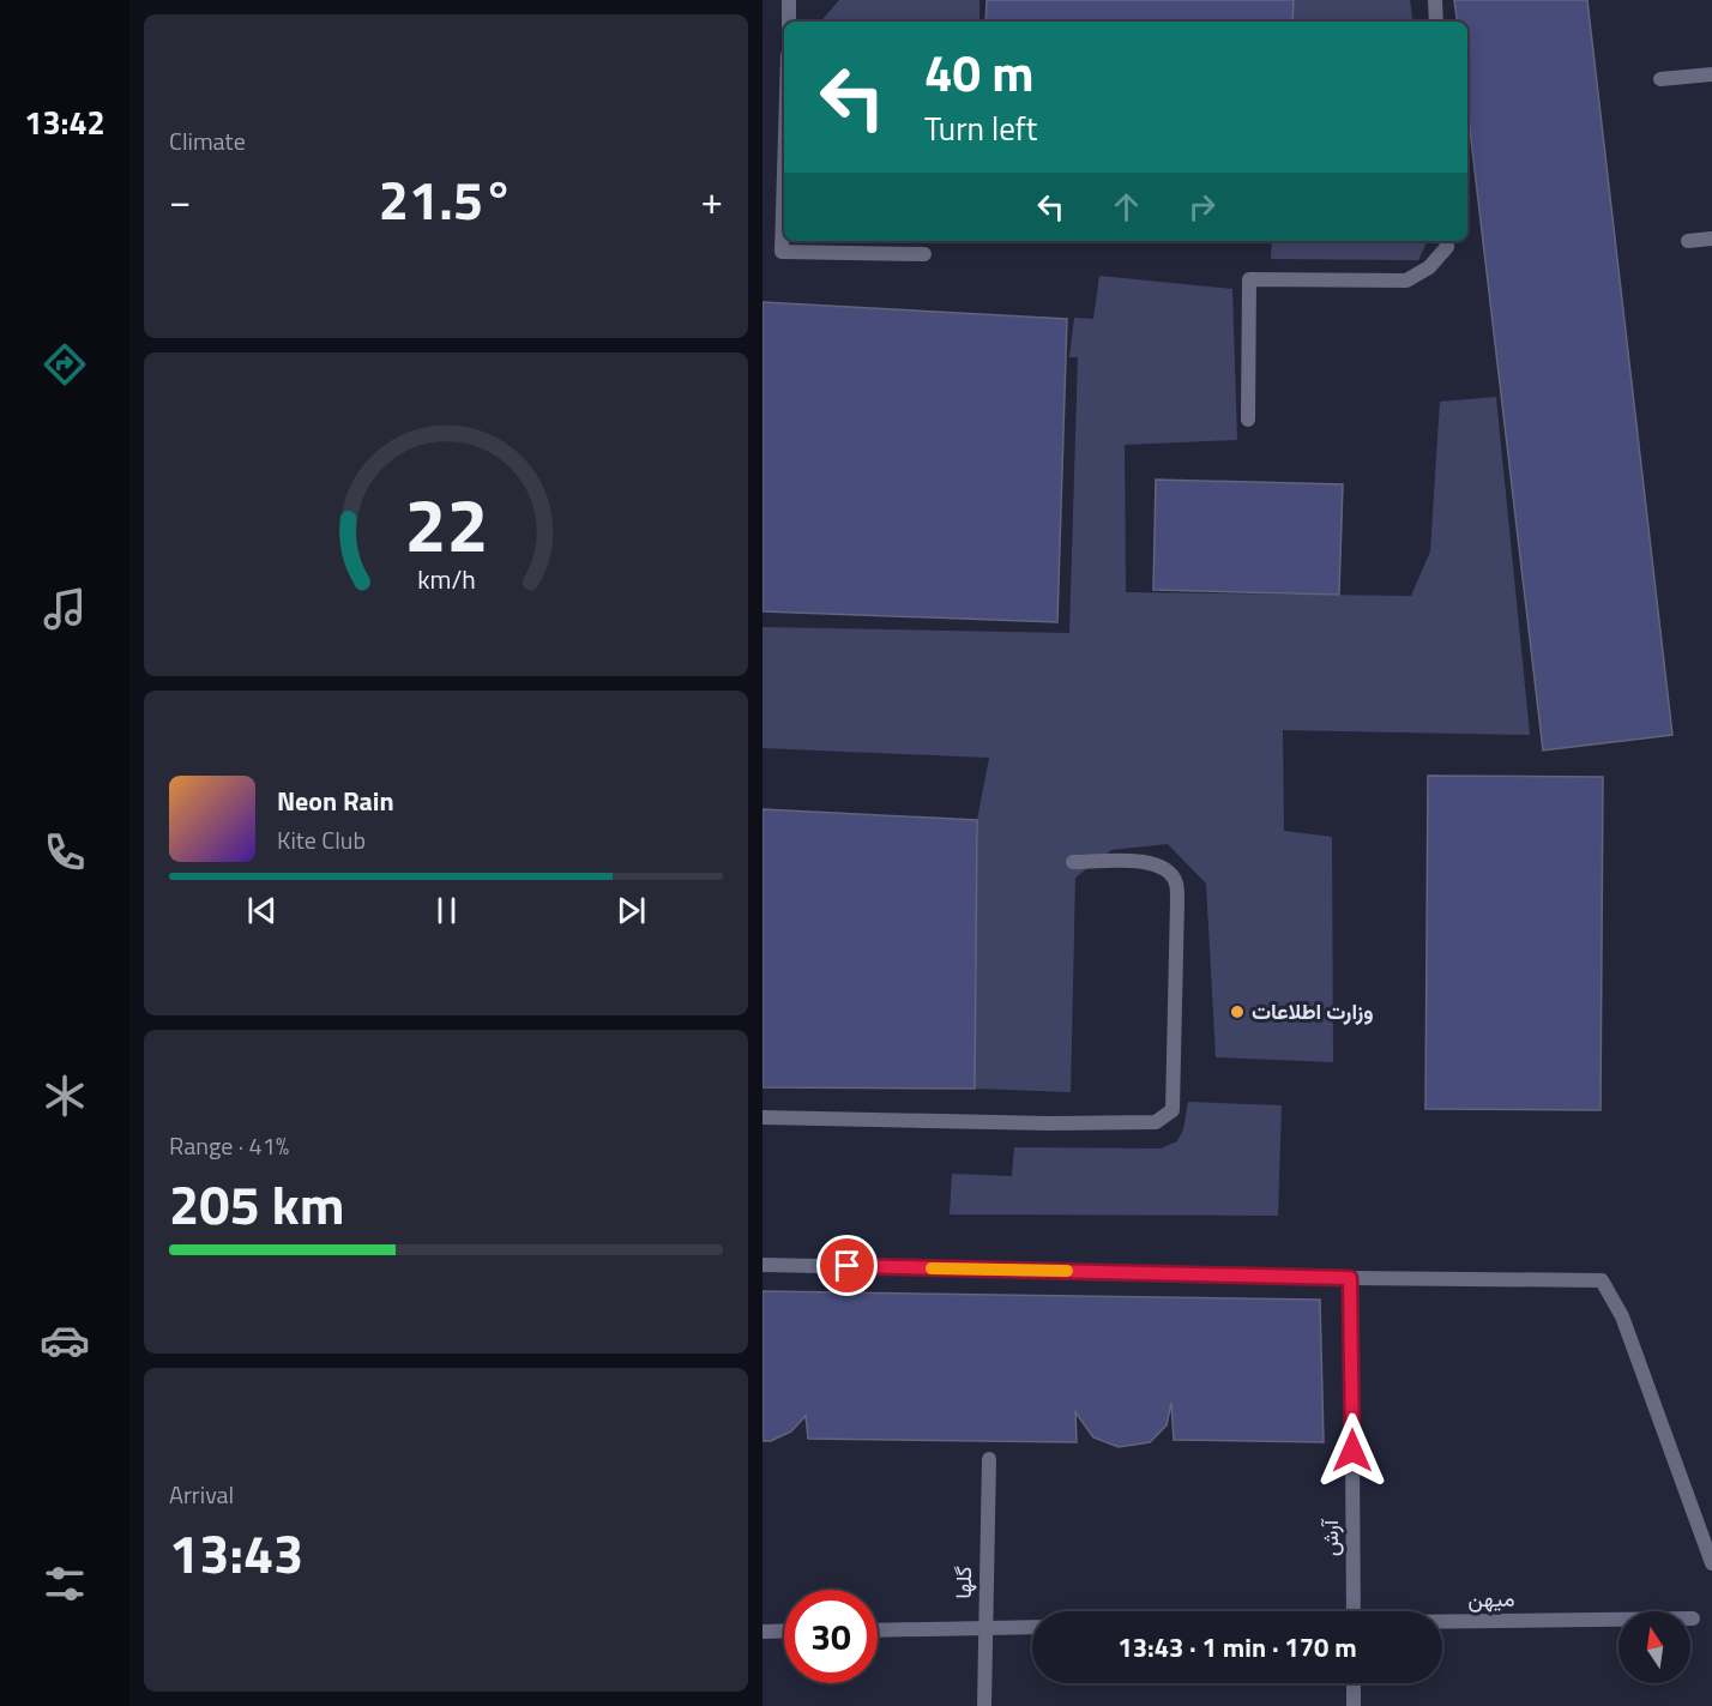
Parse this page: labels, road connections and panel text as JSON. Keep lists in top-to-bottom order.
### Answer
{
  "streets": {
    "street": ["آرش", "گلها", "میهن"]
  },
  "places": ["وزارت اطلاعات"],
  "north": "top",
  "page": {
    "tabs": "13:42",
    "tile": [
      "Climate",
      ["Range · 41%", "205 km"],
      ["Arrival", "13:43"]
    ],
    "turn": ["40 m", "Turn left"],
    "heat": ["−", "21.5°", "+"],
    "song": ["Neon Rain", "Kite Club"],
    "limit": "30",
    "trip": "13:43 · 1 min · 170 m",
    "gauge": ["22", "km/h"]
  }
}
